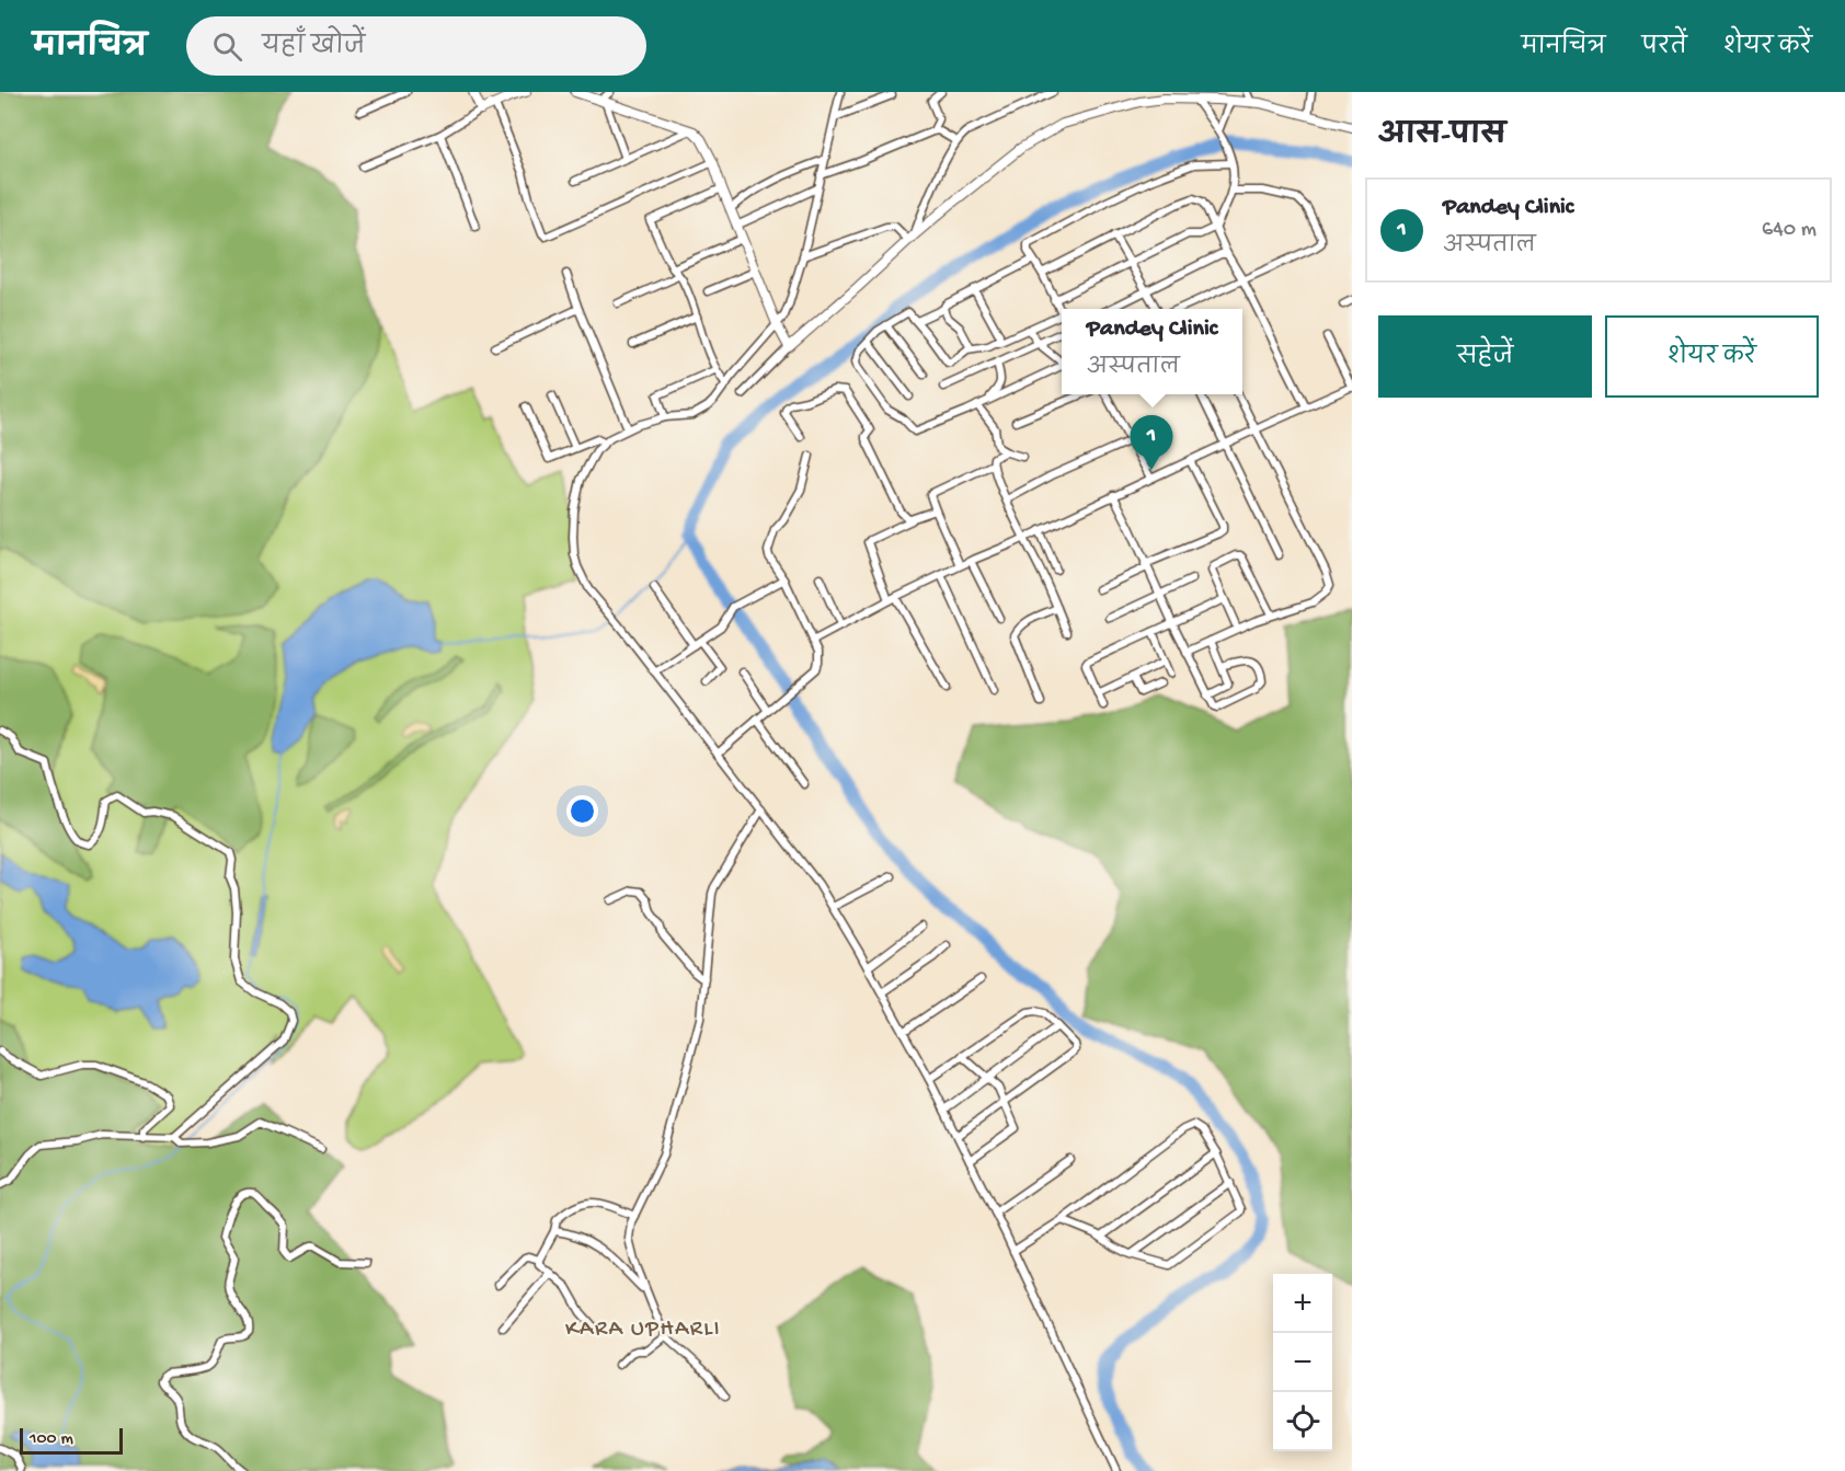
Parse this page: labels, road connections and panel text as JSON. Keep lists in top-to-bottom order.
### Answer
{
  "districts": ["KARA UPHARLI"],
  "scale_bar": "100 m",
  "page": {
    "header": "मानचित्र",
    "search": "यहाँ खोजें",
    "nav": ["मानचित्र", "परतें", "शेयर करें"],
    "heading": "आस-पास",
    "list": [
      {
        "mark": "1",
        "name": "Pandey Clinic",
        "note": "अस्पताल",
        "value": "640 m"
      }
    ],
    "buttons": ["सहेजें", "शेयर करें"],
    "popup": ["Pandey Clinic", "अस्पताल"],
    "pins": "1",
    "map_buttons": ["+", "−"],
    "scale": "100 m"
  }
}
